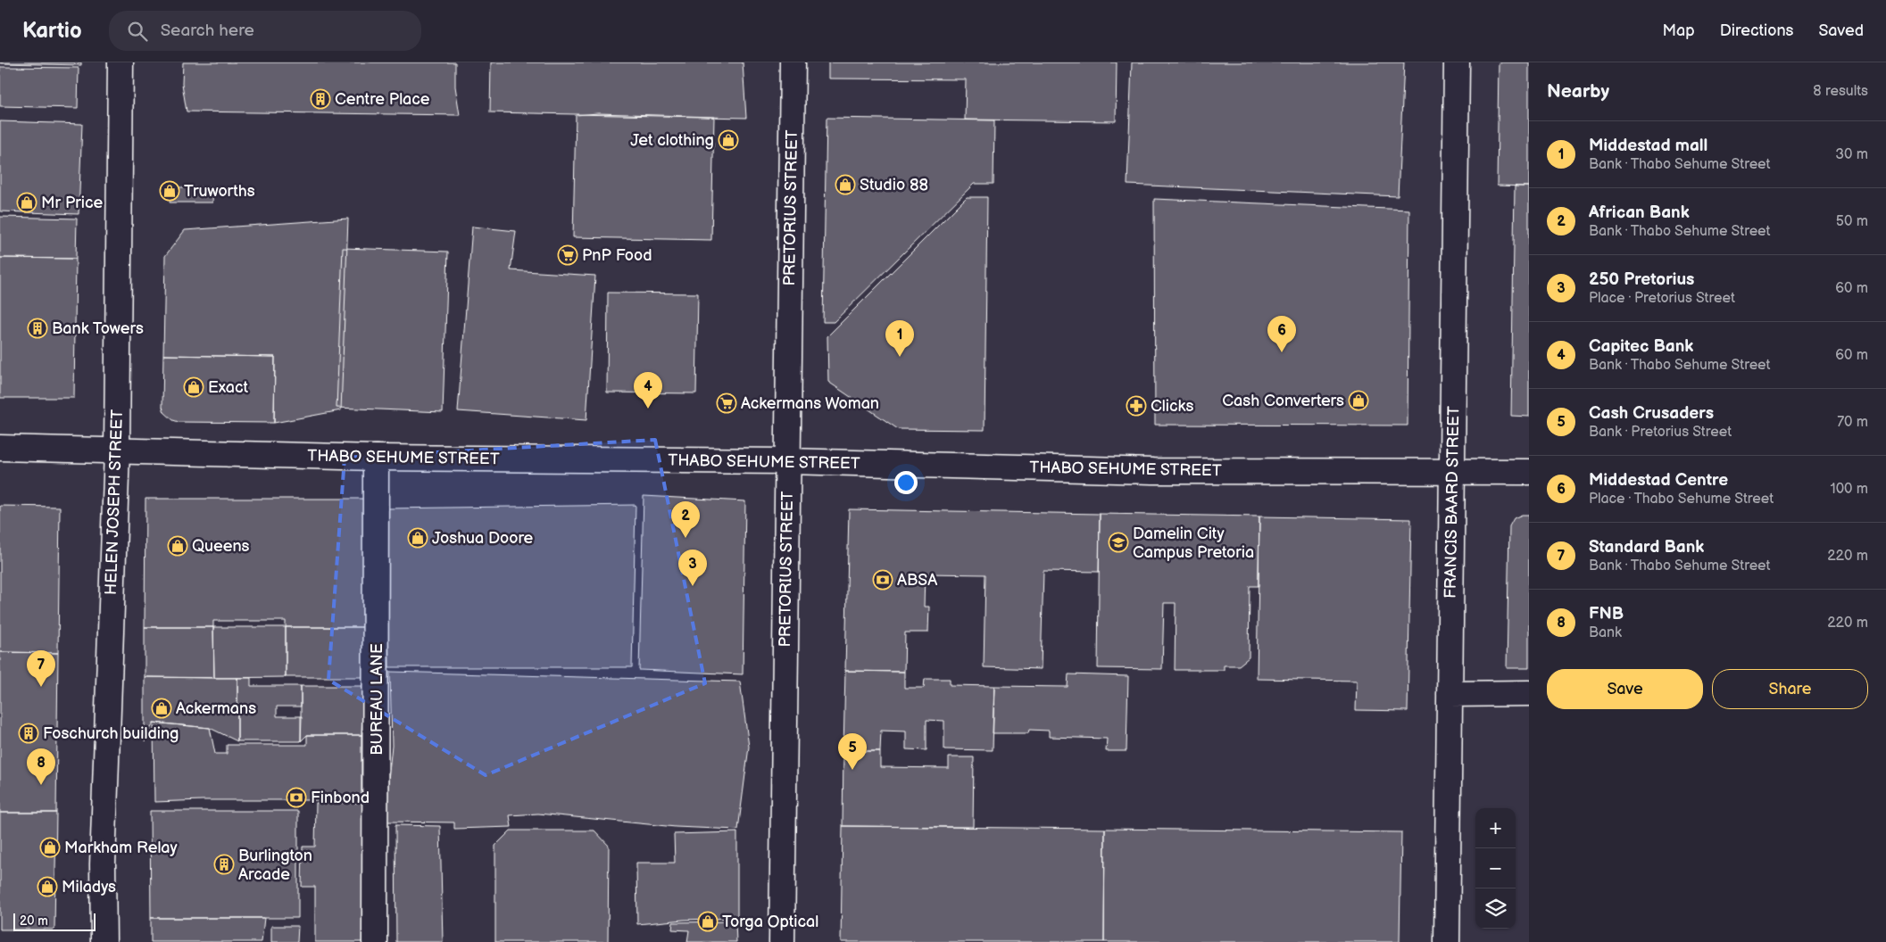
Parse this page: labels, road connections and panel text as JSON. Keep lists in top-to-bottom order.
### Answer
{
  "streets": {
    "street": [
      "PRETORIUS STREET",
      "THABO SEHUME STREET",
      "HELEN JOSEPH STREET",
      "FRANCIS BAARD STREET",
      "BUREAU LANE"
    ]
  },
  "crossings": [
    ["PRETORIUS STREET", "THABO SEHUME STREET"],
    ["THABO SEHUME STREET", "HELEN JOSEPH STREET"],
    ["THABO SEHUME STREET", "FRANCIS BAARD STREET"],
    ["THABO SEHUME STREET", "BUREAU LANE"]
  ],
  "places": {
    "building": [
      "Centre Place",
      "Bank Towers",
      "Foschurch building",
      "Burlington Arcade"
    ],
    "shop": [
      "Jet clothing",
      "Studio 88",
      "Truworths",
      "Mr Price",
      "Exact",
      "Cash Converters",
      "Joshua Doore",
      "Queens",
      "Ackermans",
      "Markham Relay",
      "Miladys",
      "Torga Optical"
    ],
    "supermarket": ["PnP Food", "Ackermans Woman"],
    "pharmacy": ["Clicks"],
    "school or university": ["Damelin City Campus Pretoria"],
    "bank": ["ABSA", "Finbond"]
  },
  "scale_bar": "20 m",
  "page": {
    "header": "Kartio",
    "search": "Search here",
    "nav": ["Map", "Directions", "Saved"],
    "heading": ["Nearby", "8 results"],
    "list": [
      {
        "mark": "1",
        "name": "Middestad mall",
        "note": "Bank · Thabo Sehume Street",
        "value": "30 m"
      },
      {
        "mark": "2",
        "name": "African Bank",
        "note": "Bank · Thabo Sehume Street",
        "value": "50 m"
      },
      {
        "mark": "3",
        "name": "250 Pretorius",
        "note": "Place · Pretorius Street",
        "value": "60 m"
      },
      {
        "mark": "4",
        "name": "Capitec Bank",
        "note": "Bank · Thabo Sehume Street",
        "value": "60 m"
      },
      {
        "mark": "5",
        "name": "Cash Crusaders",
        "note": "Bank · Pretorius Street",
        "value": "70 m"
      },
      {
        "mark": "6",
        "name": "Middestad Centre",
        "note": "Place · Thabo Sehume Street",
        "value": "100 m"
      },
      {
        "mark": "7",
        "name": "Standard Bank",
        "note": "Bank · Thabo Sehume Street",
        "value": "220 m"
      },
      {
        "mark": "8",
        "name": "FNB",
        "note": "Bank",
        "value": "220 m"
      }
    ],
    "pins": [
      "6",
      "1",
      "4",
      "2",
      "3",
      "7",
      "5",
      "8"
    ],
    "buttons": ["Save", "Share"],
    "map_buttons": ["+", "−"],
    "scale": "20 m"
  }
}
